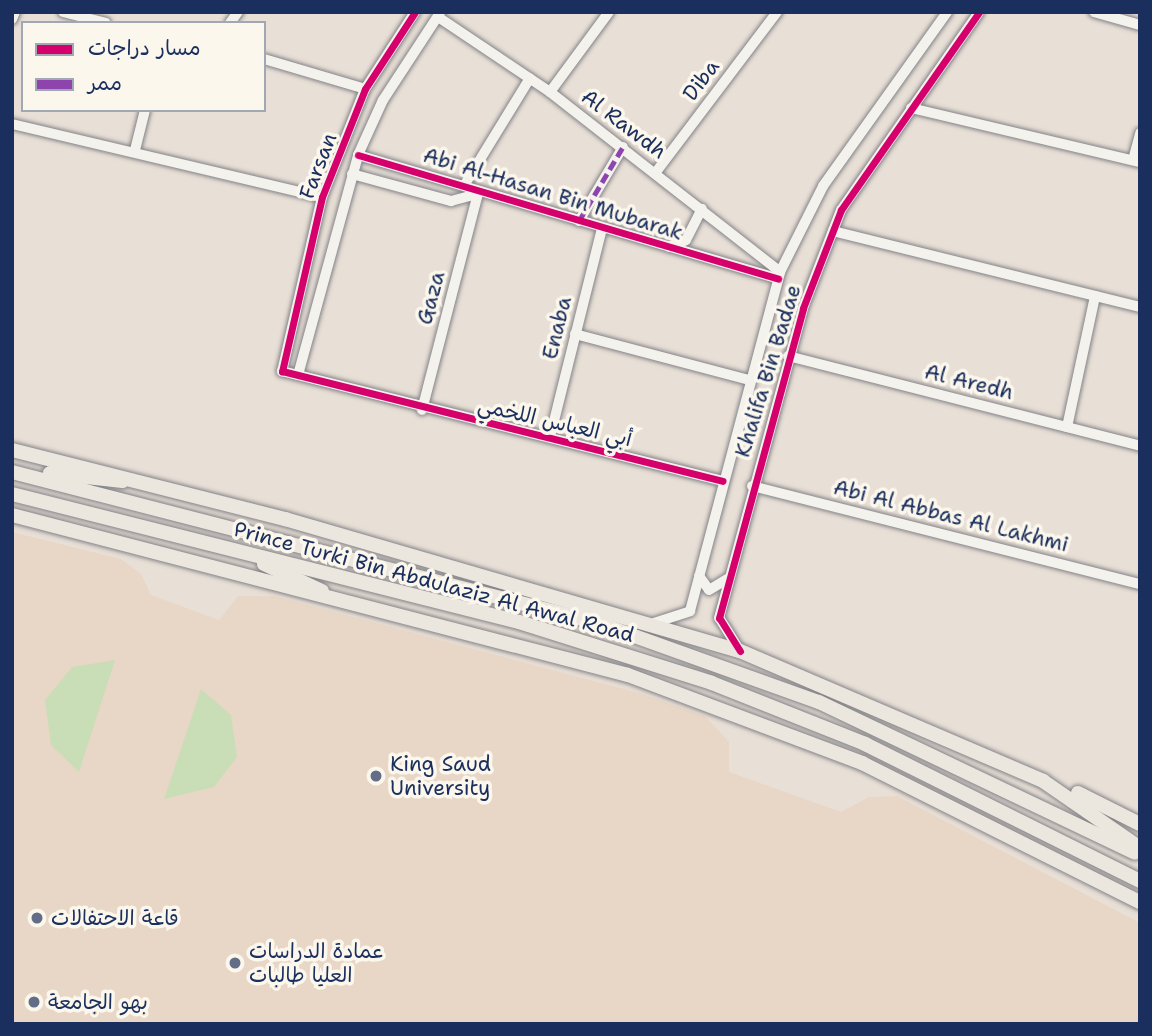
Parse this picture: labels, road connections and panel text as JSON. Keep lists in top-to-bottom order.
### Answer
{
  "streets": {
    "main road": ["Prince Turki Bin Abdulaziz Al Awal Road"],
    "street": [
      "Diba",
      "Al Rawdh",
      "Farsan",
      "Abi Al-Hasan Bin Mubarak",
      "Gaza",
      "Enaba",
      "Khalifa Bin Badae",
      "Al Aredh",
      "أبي العباس اللخمي",
      "Abi Al Abbas Al Lakhmi"
    ]
  },
  "crossings": [
    ["Diba", "Al Rawdh"],
    ["Al Rawdh", "Farsan"],
    ["Al Rawdh", "Abi Al-Hasan Bin Mubarak"],
    ["Al Rawdh", "Khalifa Bin Badae"],
    ["Farsan", "Abi Al-Hasan Bin Mubarak"],
    ["Farsan", "أبي العباس اللخمي"],
    ["Abi Al-Hasan Bin Mubarak", "Gaza"],
    ["Abi Al-Hasan Bin Mubarak", "Enaba"],
    ["Abi Al-Hasan Bin Mubarak", "Khalifa Bin Badae"],
    ["Gaza", "أبي العباس اللخمي"],
    ["Enaba", "أبي العباس اللخمي"],
    ["Khalifa Bin Badae", "Al Aredh"],
    ["Khalifa Bin Badae", "أبي العباس اللخمي"],
    ["Khalifa Bin Badae", "Abi Al Abbas Al Lakhmi"]
  ],
  "places": [
    "King Saud University",
    "قاعة الاحتفالات",
    "عمادة الدراسات العليا طالبات",
    "بهو الجامعة"
  ],
  "legend": ["مسار دراجات", "ممر"]
}
